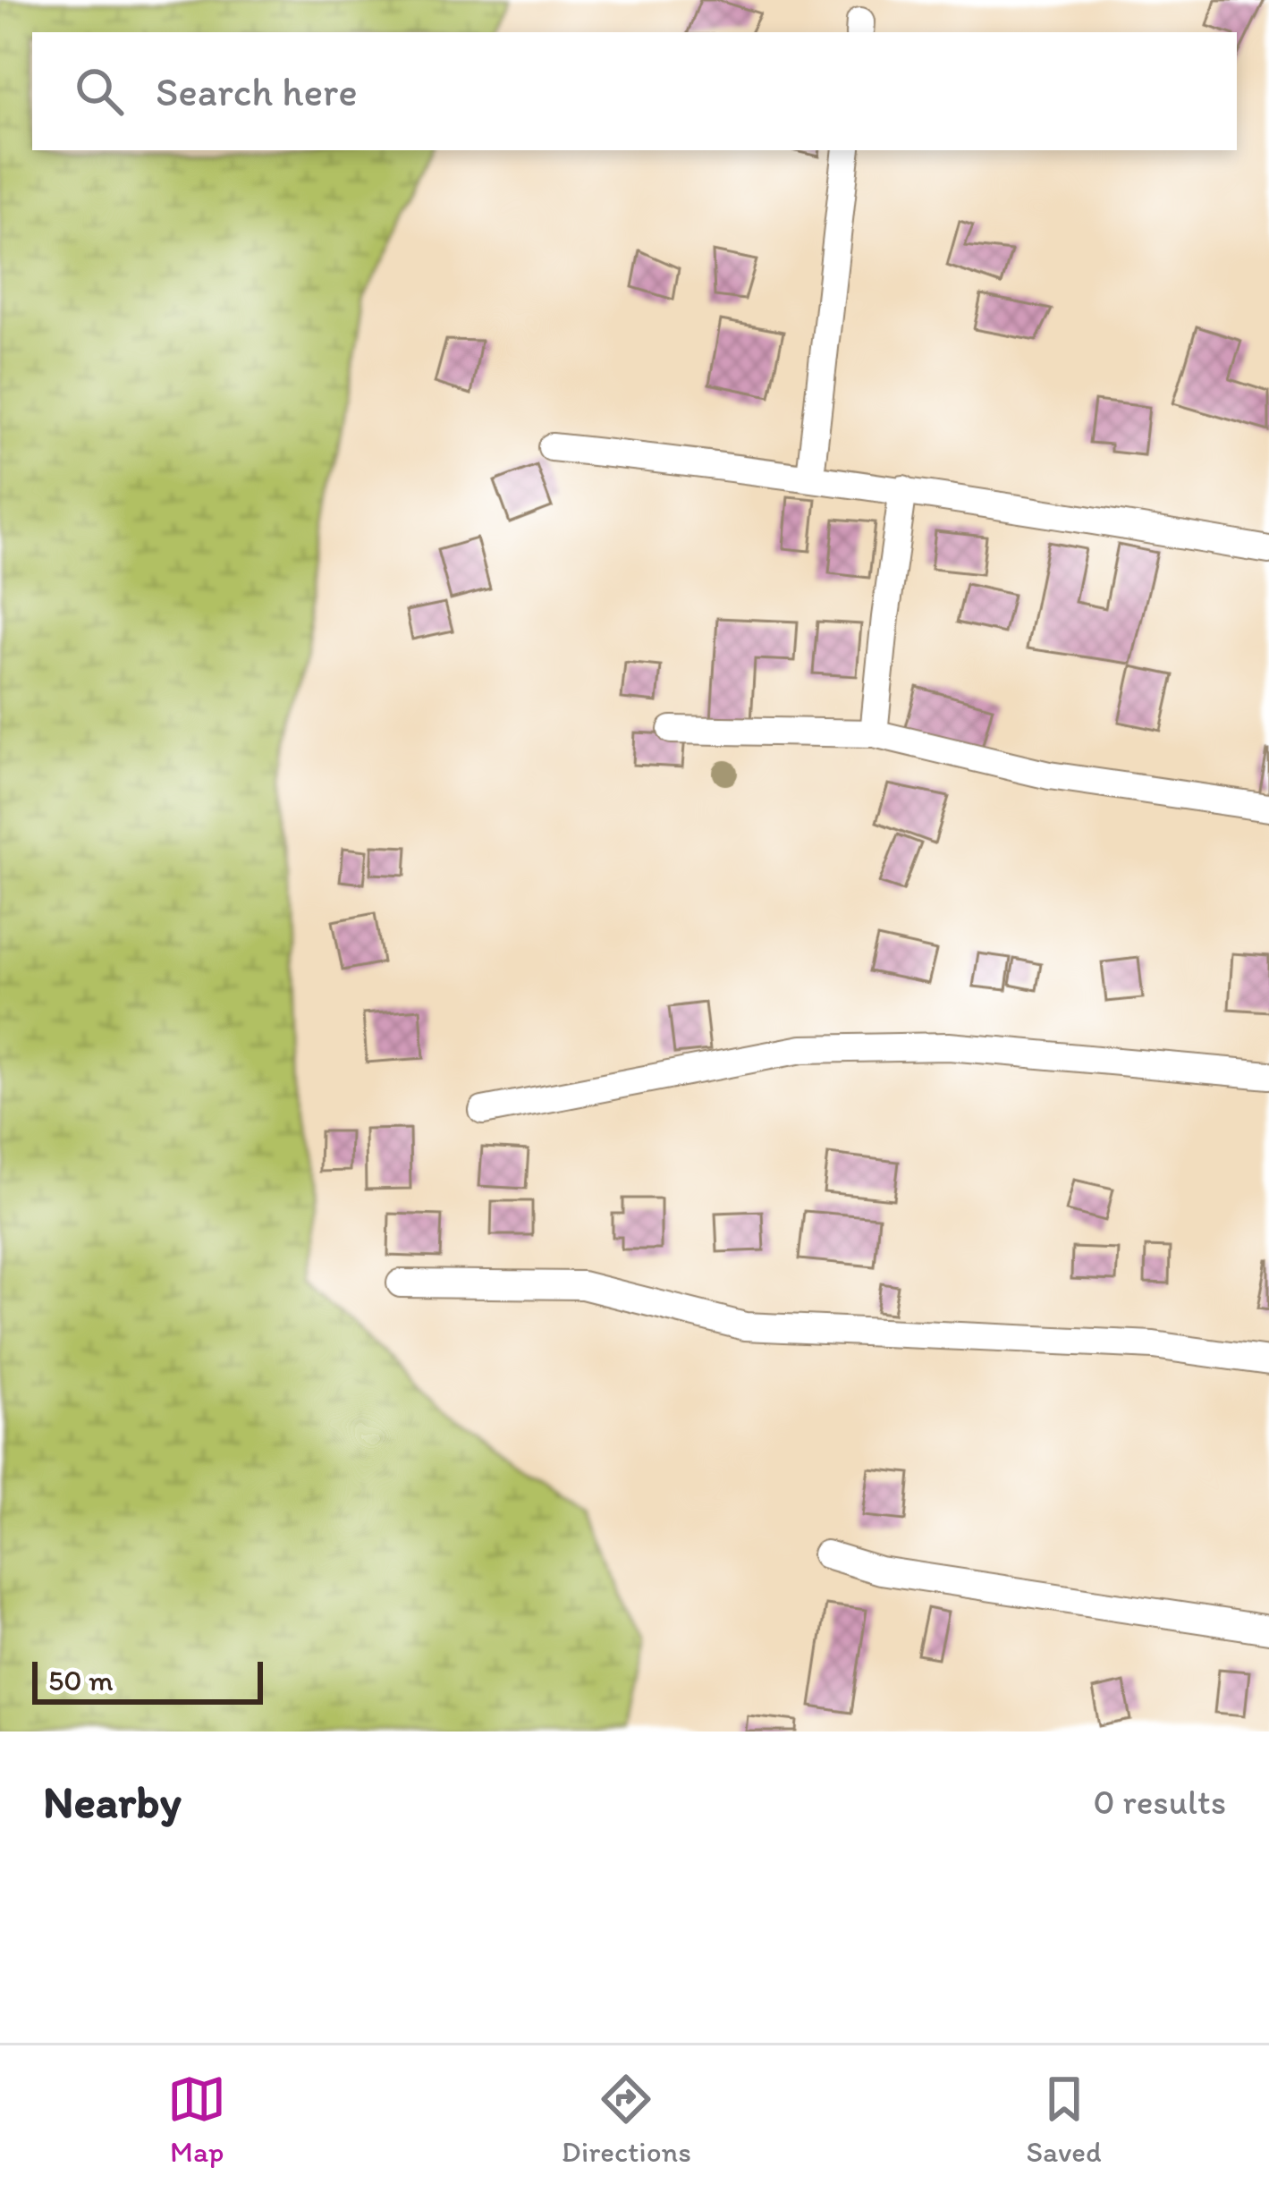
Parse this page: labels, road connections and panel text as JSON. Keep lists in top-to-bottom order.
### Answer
{
  "scale_bar": "50 m",
  "page": {
    "search": "Search here",
    "scale": "50 m",
    "heading": ["Nearby", "0 results"],
    "nav": ["Map", "Directions", "Saved"]
  }
}
